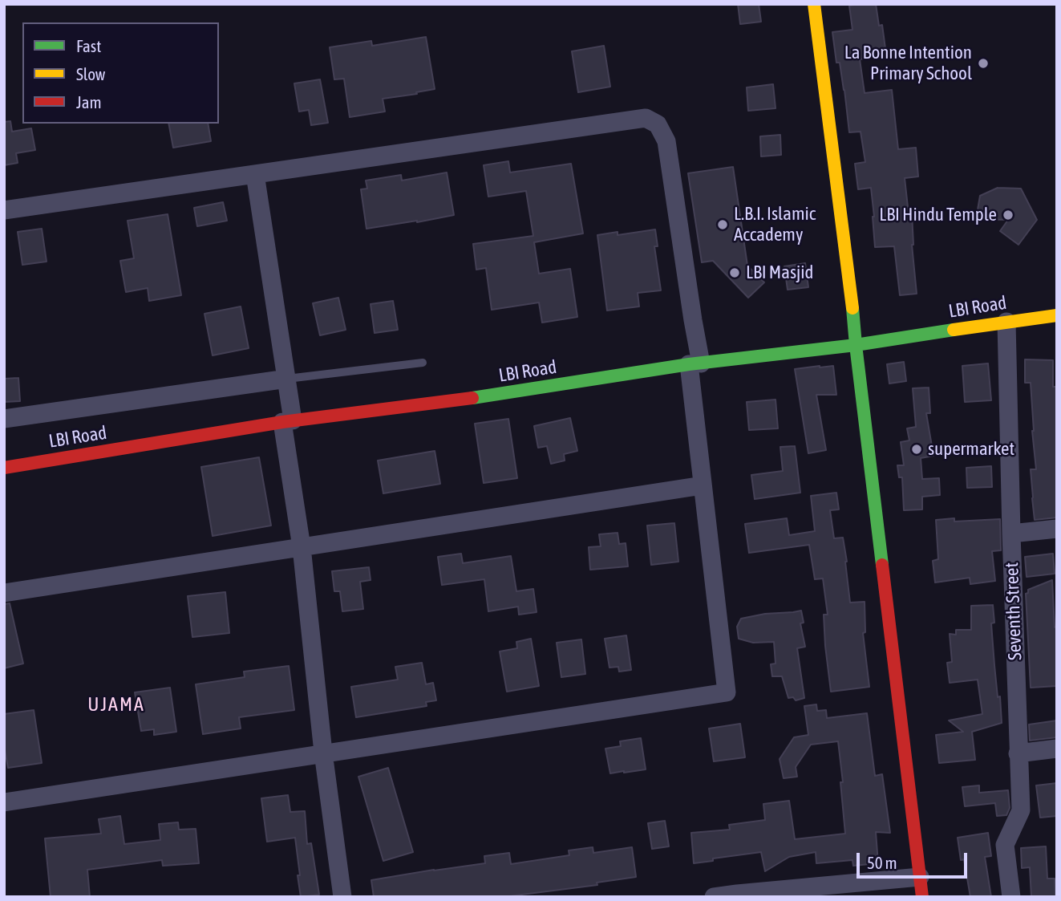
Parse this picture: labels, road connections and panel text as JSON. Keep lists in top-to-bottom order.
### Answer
{
  "streets": {
    "street": ["LBI Road", "Seventh Street"]
  },
  "crossings": [
    ["LBI Road", "Seventh Street"]
  ],
  "districts": ["UJAMA"],
  "places": [
    "La Bonne Intention Primary School",
    "LBI Hindu Temple",
    "L.B.I. Islamic Accademy",
    "LBI Masjid",
    "supermarket"
  ],
  "legend": ["Fast", "Slow", "Jam"],
  "scale_bar": "50 m"
}
